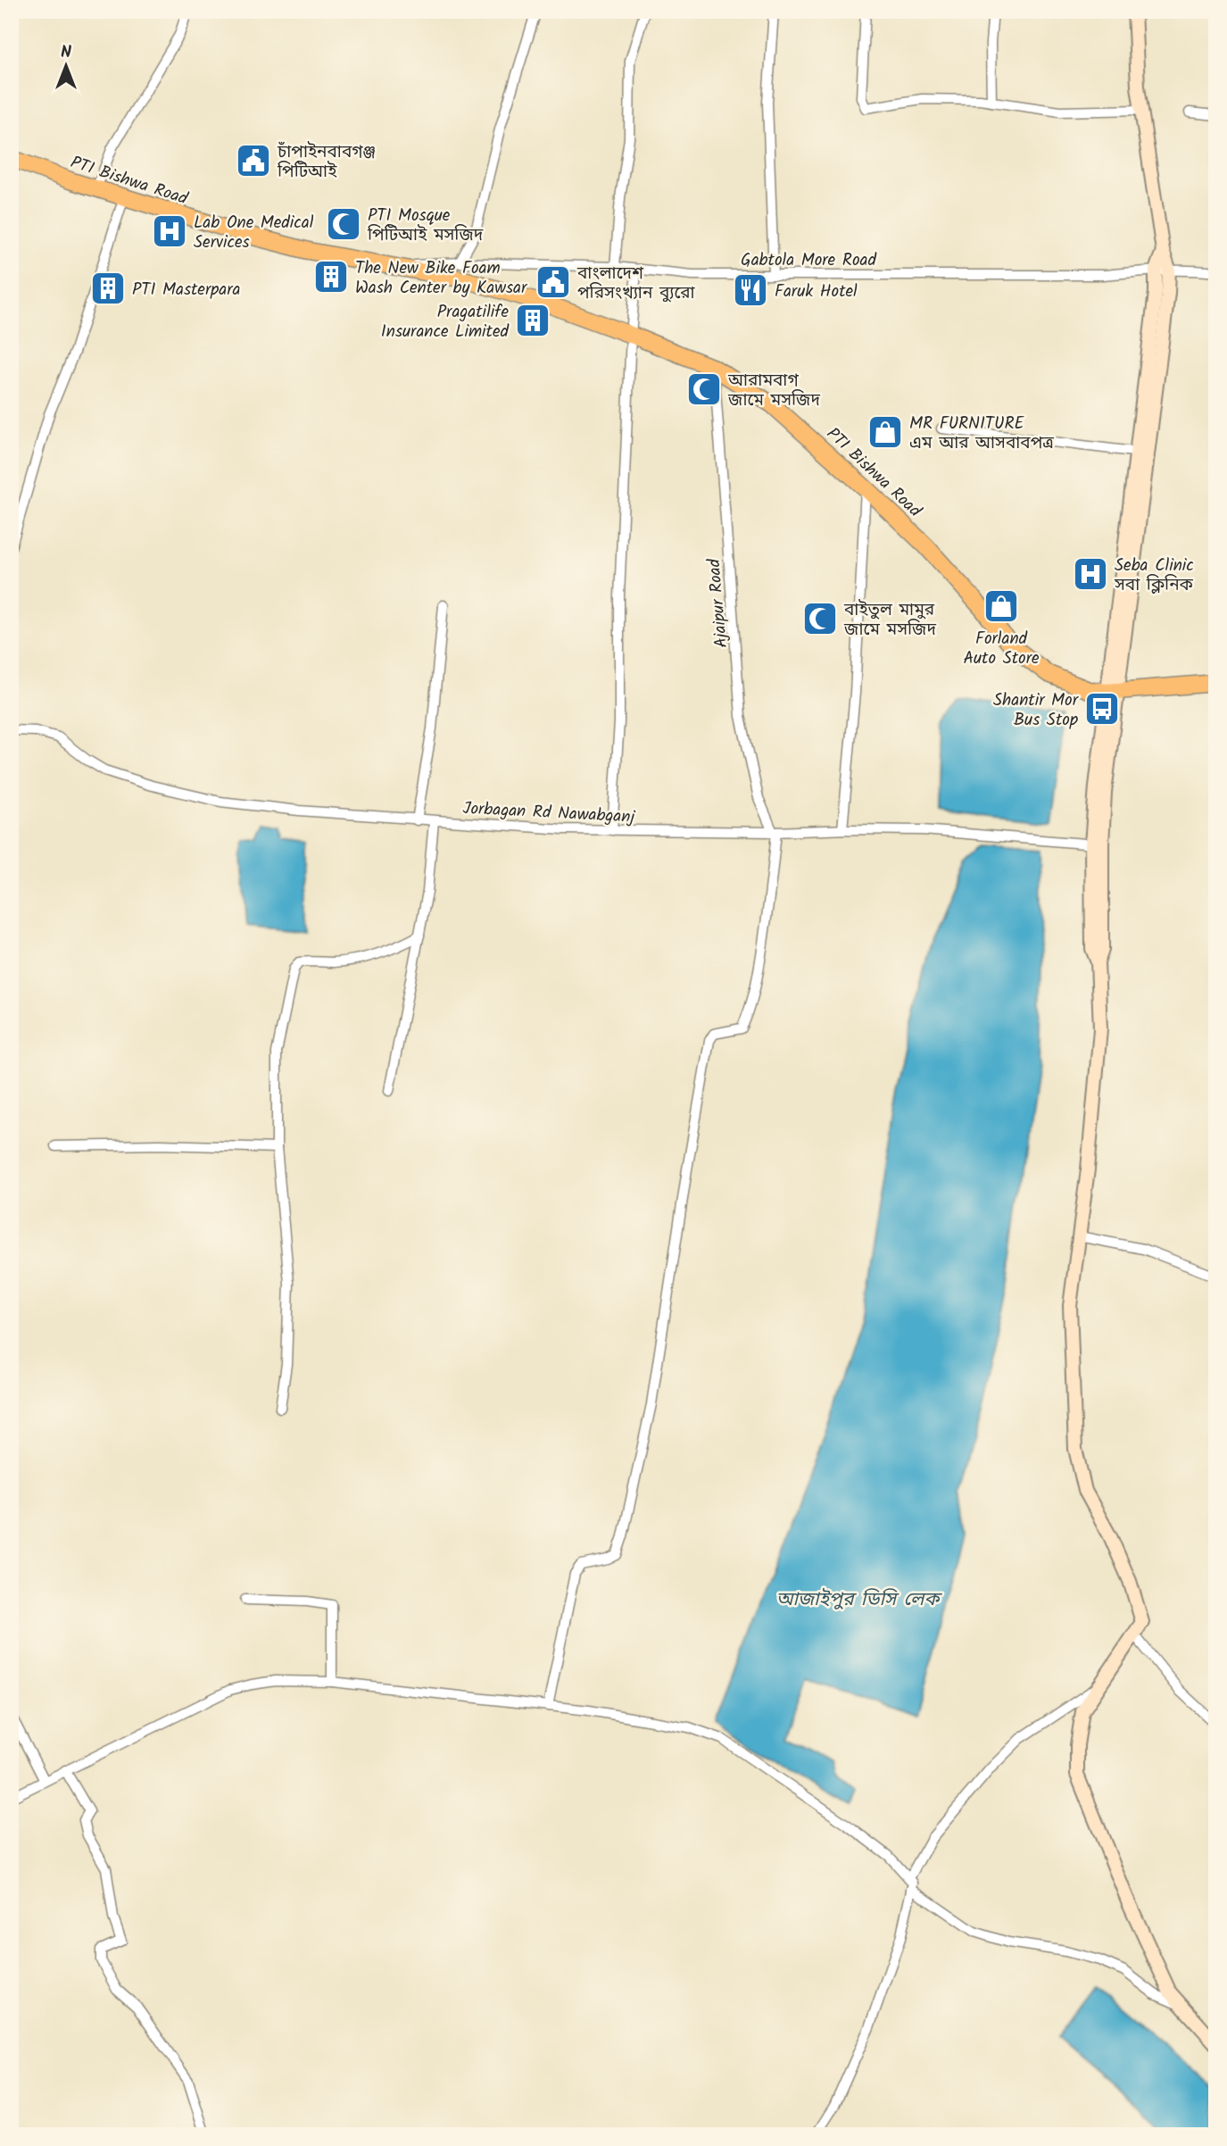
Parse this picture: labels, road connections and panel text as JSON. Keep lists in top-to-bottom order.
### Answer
{
  "streets": {
    "highway": ["PTI Bishwa Road"],
    "street": ["Gabtola More Road", "Ajaipur Road", "Jorbagan Rd Nawabganj"]
  },
  "crossings": [
    ["PTI Bishwa Road", "Gabtola More Road"],
    ["PTI Bishwa Road", "Ajaipur Road"],
    ["Ajaipur Road", "Jorbagan Rd Nawabganj"]
  ],
  "water": ["আজাইপুর ডিসি লেক"],
  "places": {
    "public building": ["চাঁপাইনবাবগঞ্জ পিটিআই", "বাংলাদেশ পরিসংখ্যান ব্যুরো"],
    "mosque": ["PTI Mosque পিটিআই মসজিদ", "আরামবাগ জামে মসজিদ", "বাইতুল মামুর জামে মসজিদ"],
    "hospital": ["Lab One Medical Services", "Seba Clinic সবা ক্লিনিক"],
    "building": ["The New Bike Foam Wash Center by Kawsar", "PTI Masterpara", "Pragatilife Insurance Limited"],
    "restaurant": ["Faruk Hotel"],
    "shop": ["MR FURNITURE এম আর আসবাবপত্র", "Forland Auto Store"],
    "bus stop": ["Shantir Mor Bus Stop"]
  },
  "north": "top"
}
